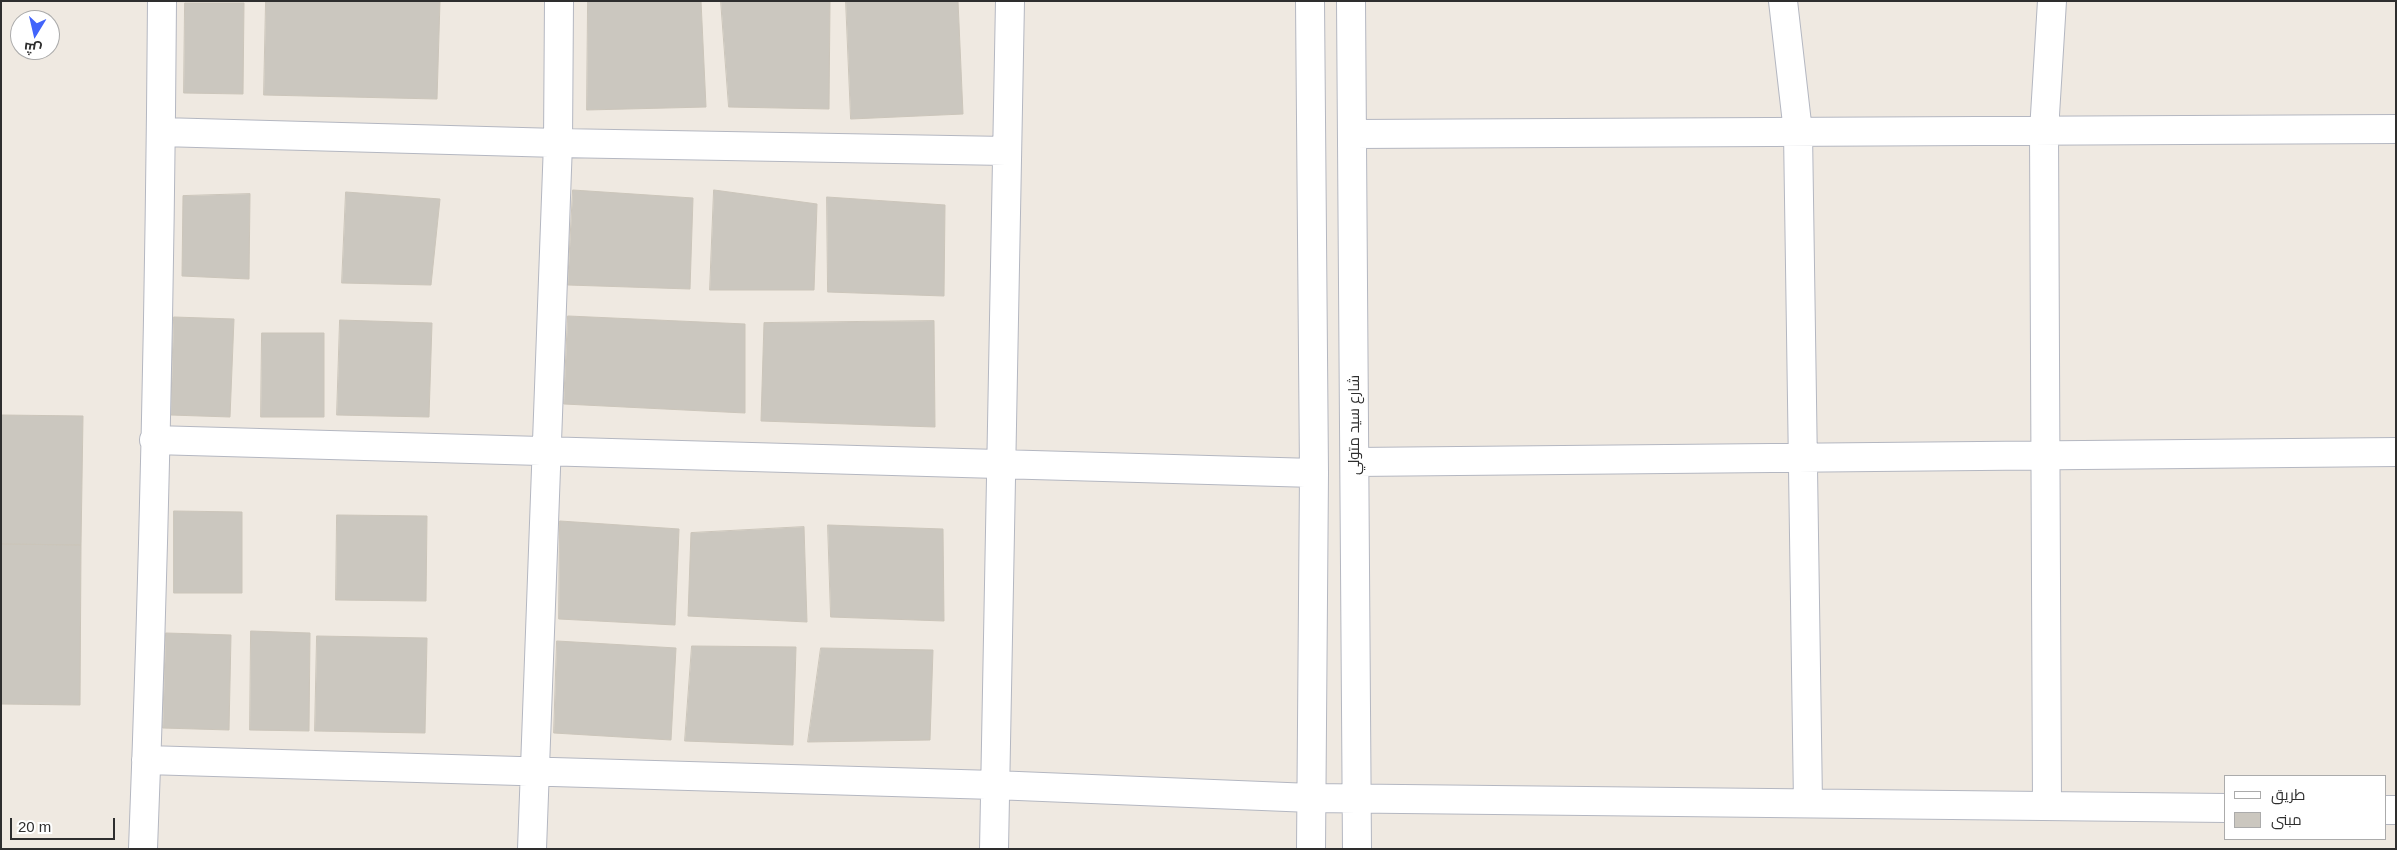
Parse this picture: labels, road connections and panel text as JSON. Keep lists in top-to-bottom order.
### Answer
{
  "streets": {
    "street": ["شارع سيد متولي"]
  },
  "legend": ["طريق", "مبنى"],
  "scale_bar": "20 m",
  "north": "bottom"
}
